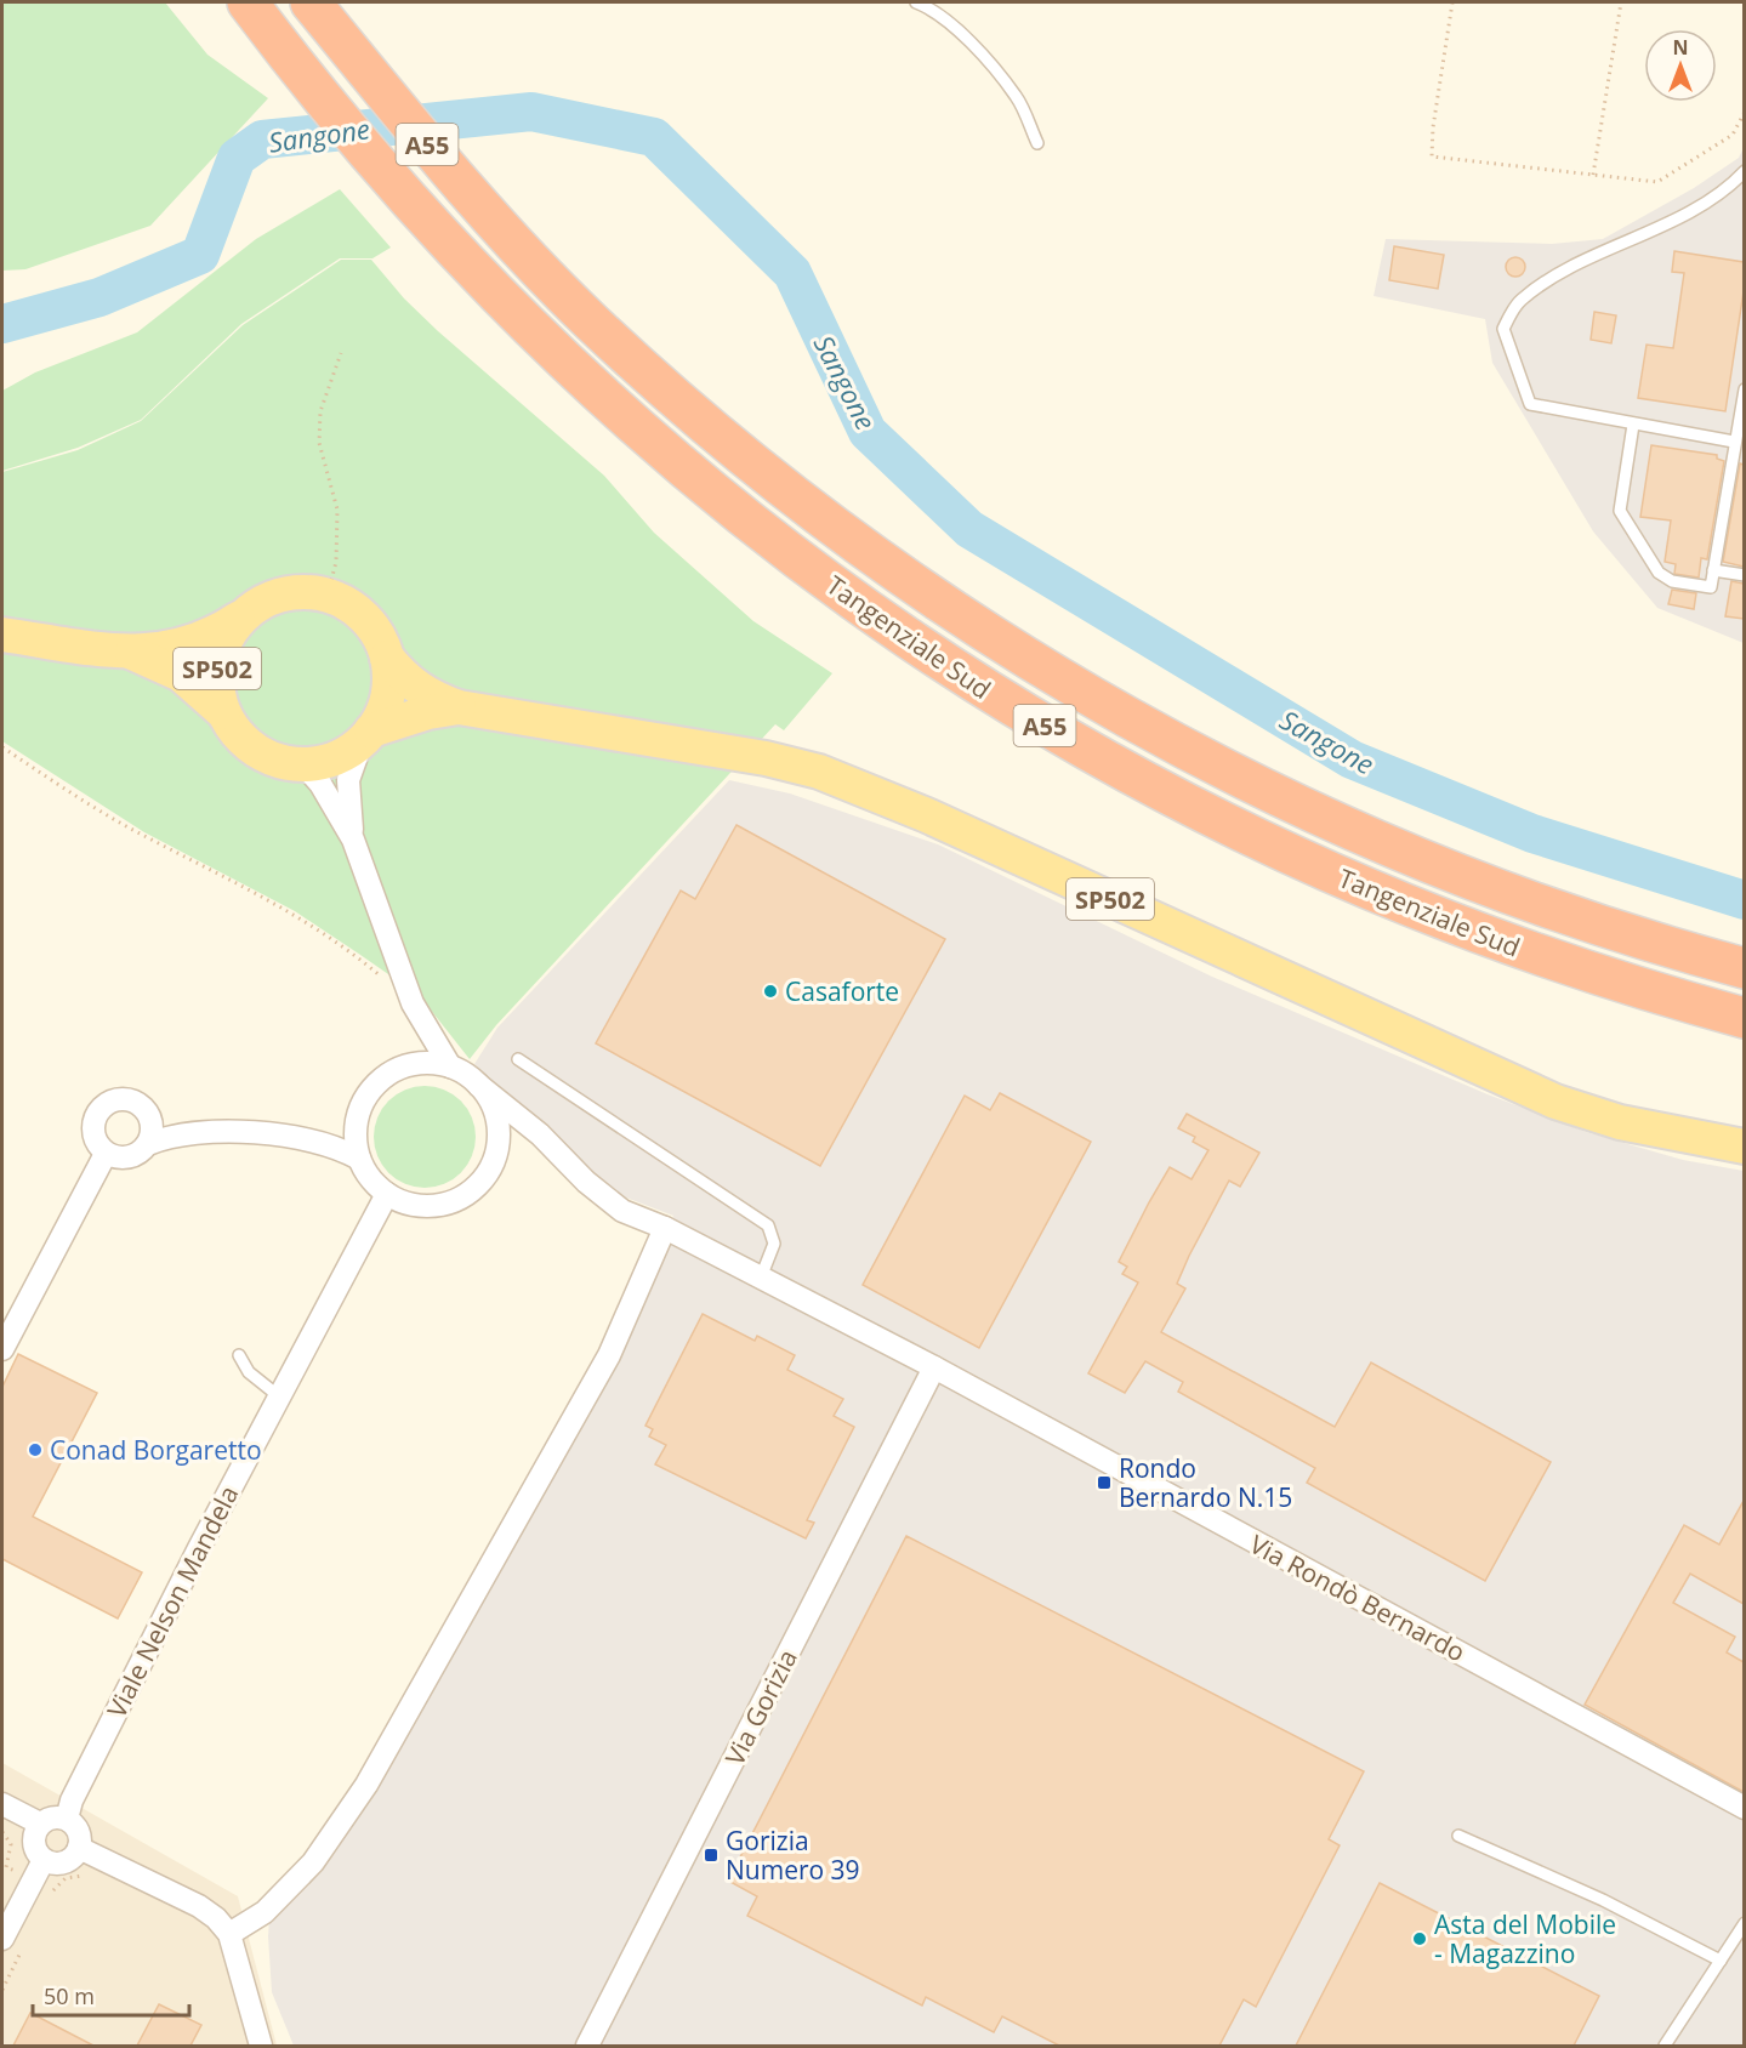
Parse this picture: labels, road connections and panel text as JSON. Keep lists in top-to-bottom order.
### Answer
{
  "streets": {
    "highway": ["A55", "Tangenziale Sud"],
    "main road": ["SP502"],
    "street": ["Via Rondò Bernardo", "Viale Nelson Mandela", "Via Gorizia"]
  },
  "crossings": [
    ["Via Rondò Bernardo", "Viale Nelson Mandela"],
    ["Via Rondò Bernardo", "Via Gorizia"]
  ],
  "water": ["Sangone"],
  "places": {
    "other": ["Casaforte", "Conad Borgaretto", "Asta del Mobile - Magazzino"],
    "transit": ["Rondo Bernardo N.15", "Gorizia Numero 39"]
  },
  "scale_bar": "50 m",
  "north": "top"
}
